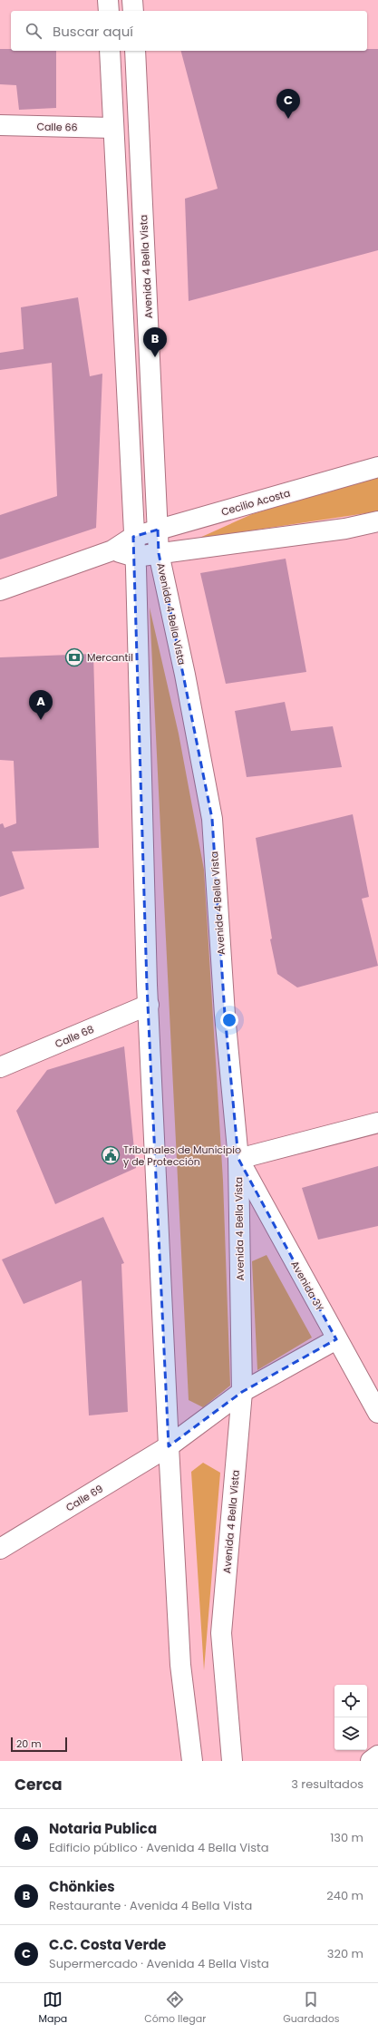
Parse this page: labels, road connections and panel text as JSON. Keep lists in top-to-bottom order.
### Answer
{
  "streets": {
    "street": [
      "Calle 66",
      "Avenida 4 Bella Vista",
      "Cecilio Acosta",
      "Calle 68",
      "Avenida 3Y",
      "Calle 69"
    ]
  },
  "crossings": [
    ["Avenida 4 Bella Vista", "Cecilio Acosta"],
    ["Avenida 4 Bella Vista", "Avenida 3Y"],
    ["Avenida 4 Bella Vista", "Calle 69"],
    ["Avenida 3Y", "Calle 69"]
  ],
  "places": {
    "bank": ["Mercantil"],
    "public building": ["Tribunales de Municipio y de Protección"]
  },
  "scale_bar": "20 m",
  "page": {
    "search": "Buscar aquí",
    "pins": ["C", "B", "A"],
    "scale": "20 m",
    "heading": ["Cerca", "3 resultados"],
    "list": [
      {
        "mark": "A",
        "name": "Notaria Publica",
        "note": "Edificio público · Avenida 4 Bella Vista",
        "value": "130 m"
      },
      {
        "mark": "B",
        "name": "Chönkies",
        "note": "Restaurante · Avenida 4 Bella Vista",
        "value": "240 m"
      },
      {
        "mark": "C",
        "name": "C.C. Costa Verde",
        "note": "Supermercado · Avenida 4 Bella Vista",
        "value": "320 m"
      }
    ],
    "nav": ["Mapa", "Cómo llegar", "Guardados"]
  }
}
